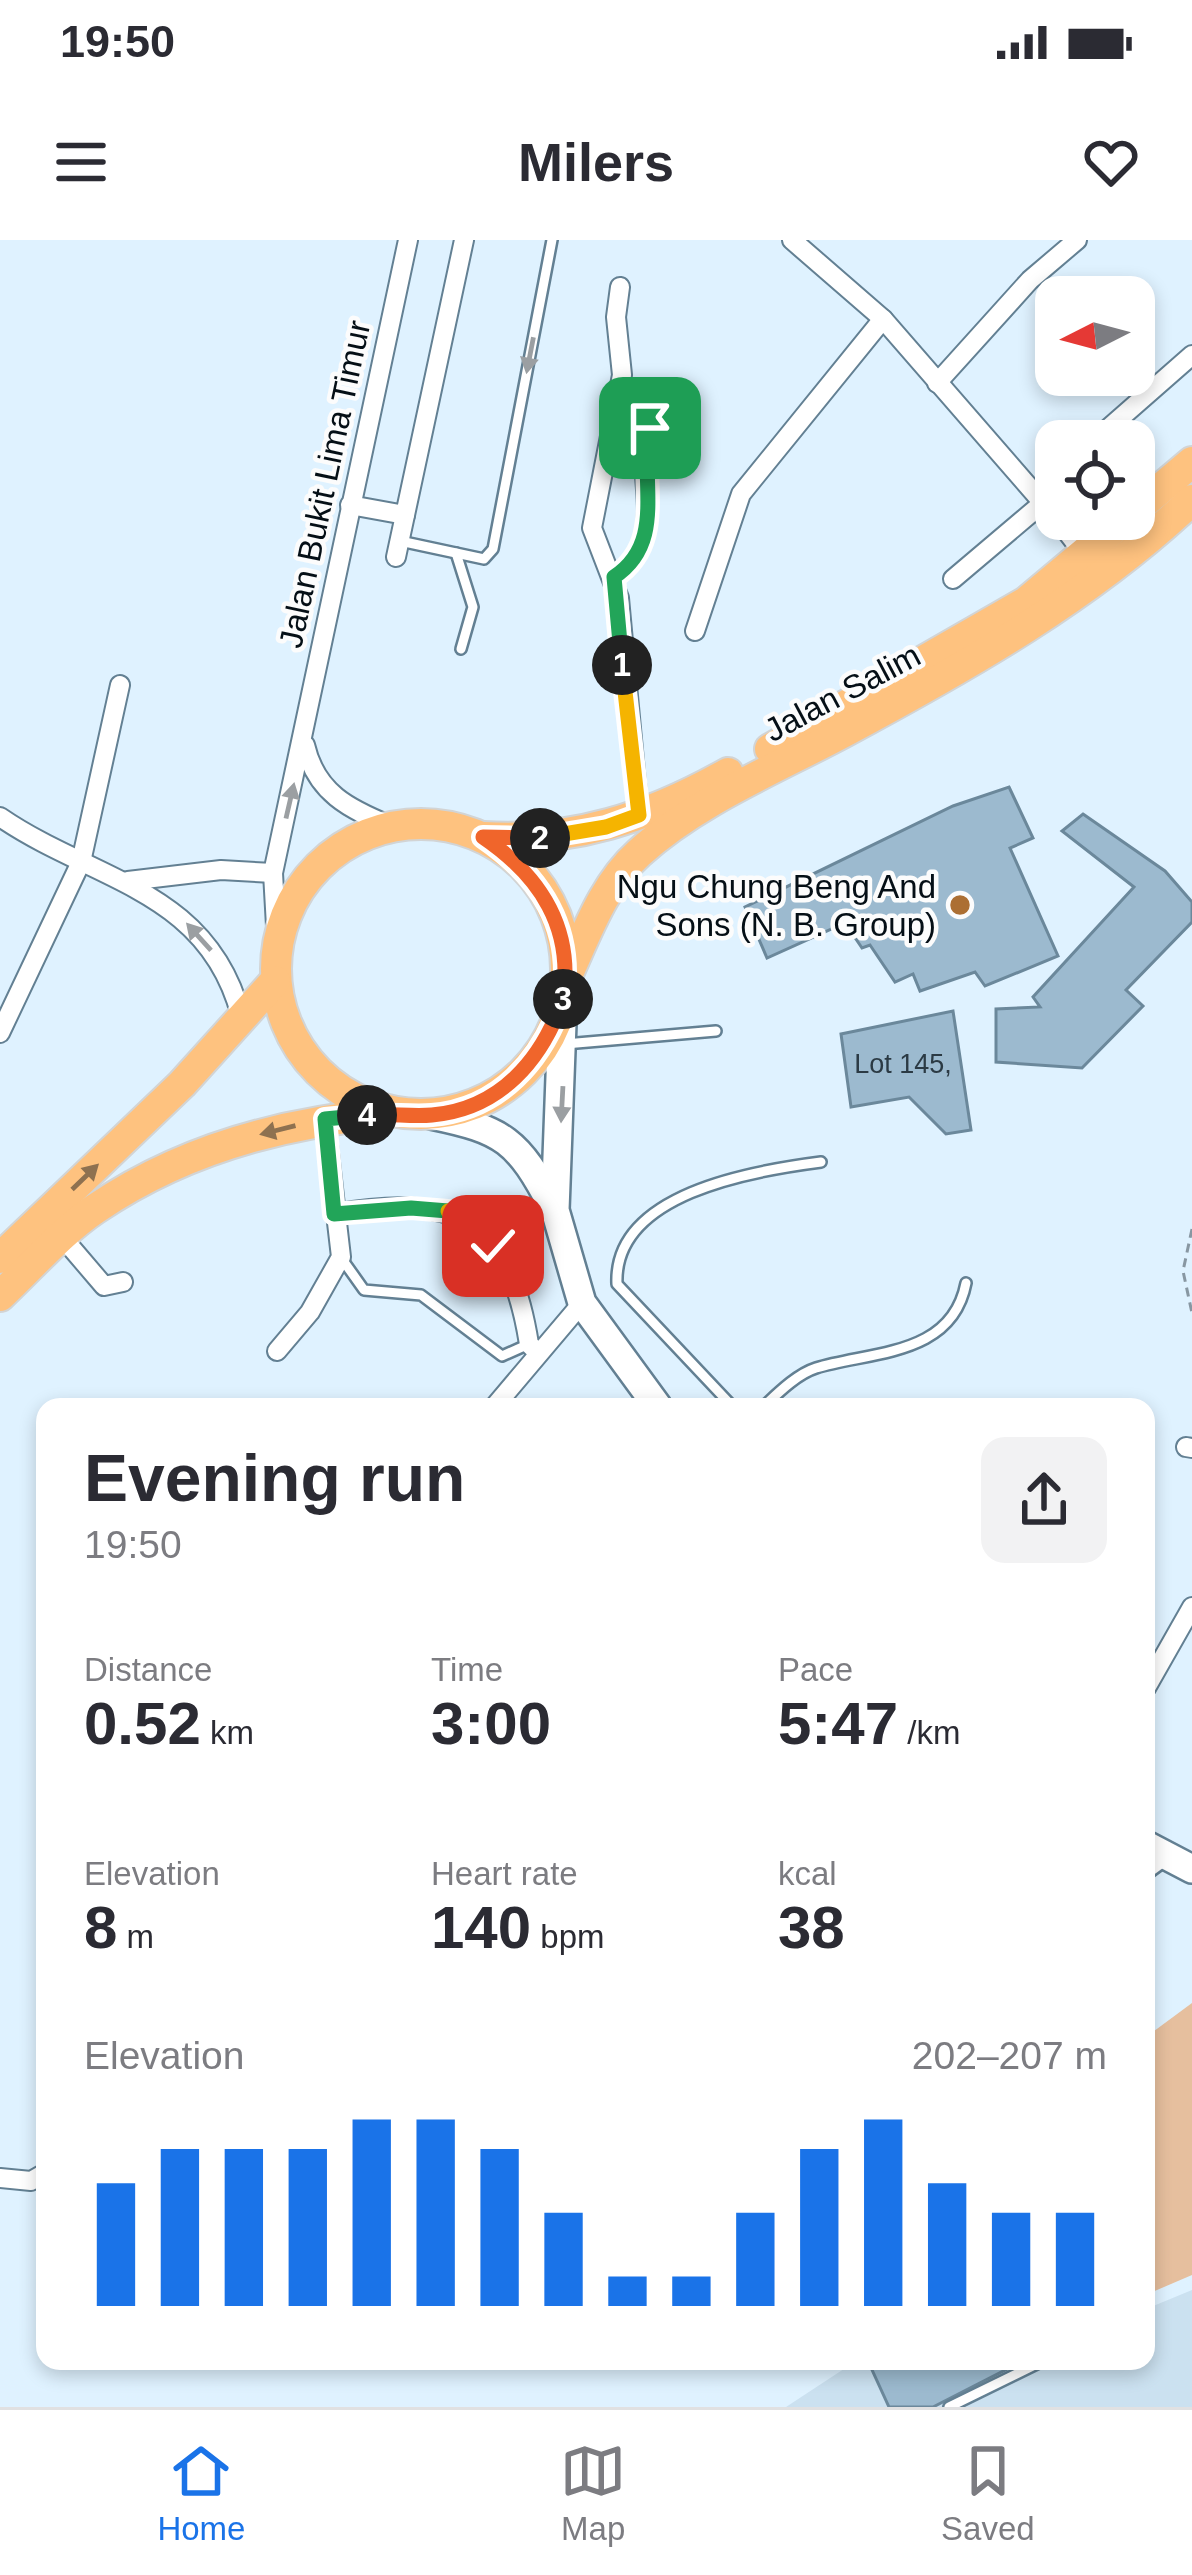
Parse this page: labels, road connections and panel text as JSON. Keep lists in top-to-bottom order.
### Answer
{
  "streets": {
    "main road": ["Jalan Salim"],
    "street": ["Jalan Bukit Lima Timur"]
  },
  "crossings": [
    ["Jalan Bukit Lima Timur", "Jalan Salim"]
  ],
  "places": ["Ngu Chung Beng And Sons (N. B. Group)"],
  "house_numbers": ["Lot 145,"],
  "north": "left",
  "page": {
    "status": "19:50",
    "header": "Milers",
    "pins": [
      "1",
      "2",
      "3",
      "4"
    ],
    "heading": ["Evening run", "19:50"],
    "stats": [
      ["Distance", "0.52 km"],
      ["Time", "3:00"],
      ["Pace", "5:47 /km"],
      ["Elevation", "8 m"],
      ["Heart rate", "140 bpm"],
      ["kcal", "38"]
    ],
    "chart": ["Elevation", "202–207 m"],
    "tabs": ["Home", "Map", "Saved"]
  }
}
